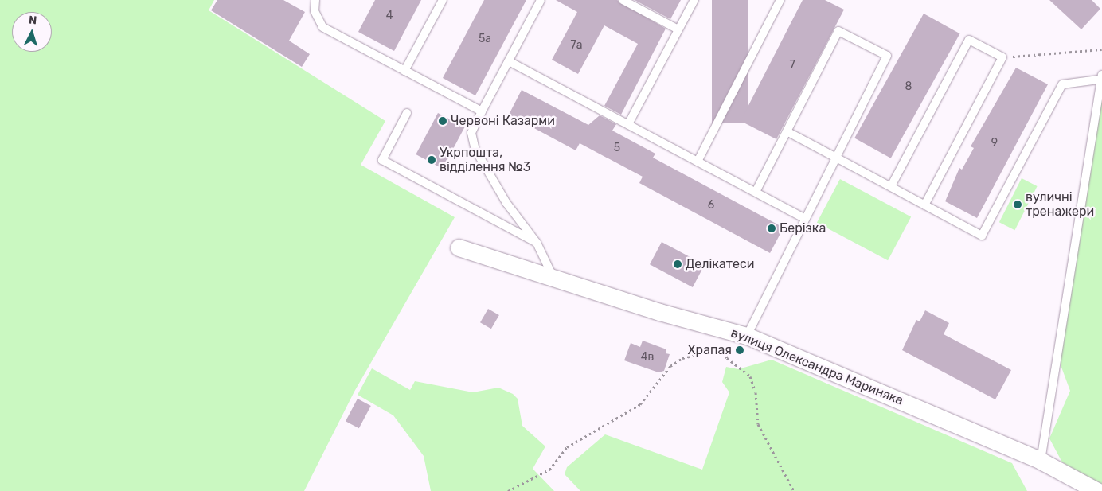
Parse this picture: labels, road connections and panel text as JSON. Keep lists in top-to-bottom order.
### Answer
{
  "streets": {
    "street": ["вулиця Олександра Мариняка"]
  },
  "places": [
    "Червоні Казарми",
    "Укрпошта, відділення №3",
    "вуличні тренажери",
    "Берізка",
    "Делікатеси",
    "Храпая"
  ],
  "house_numbers": [
    "4",
    "5а",
    "7а",
    "7",
    "8",
    "9",
    "5",
    "6",
    "4в"
  ],
  "north": "top"
}
